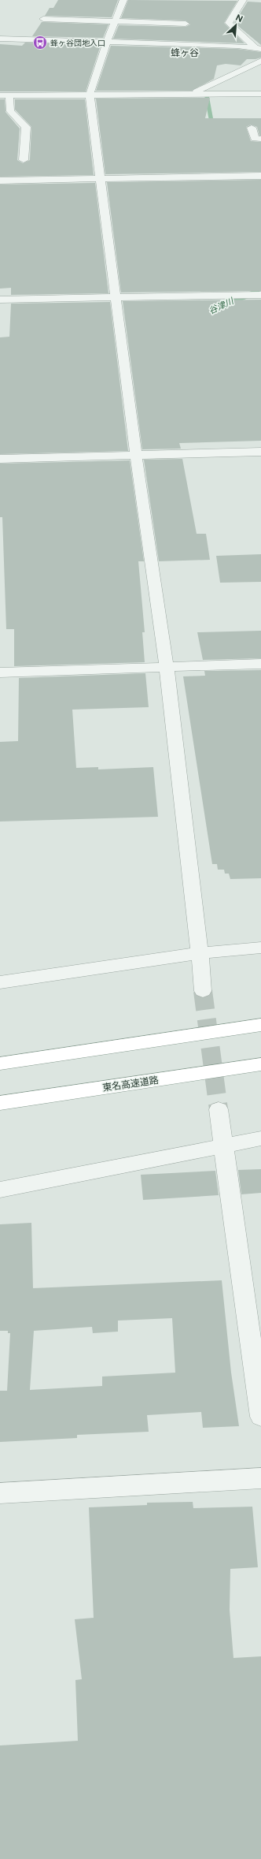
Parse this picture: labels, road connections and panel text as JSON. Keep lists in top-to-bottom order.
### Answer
{
  "streets": {
    "highway": ["東名高速道路"]
  },
  "districts": ["蜂ヶ谷"],
  "water": ["谷津川"],
  "places": {
    "bus stop": ["蜂ヶ谷団地入口"]
  },
  "north": "top right"
}
